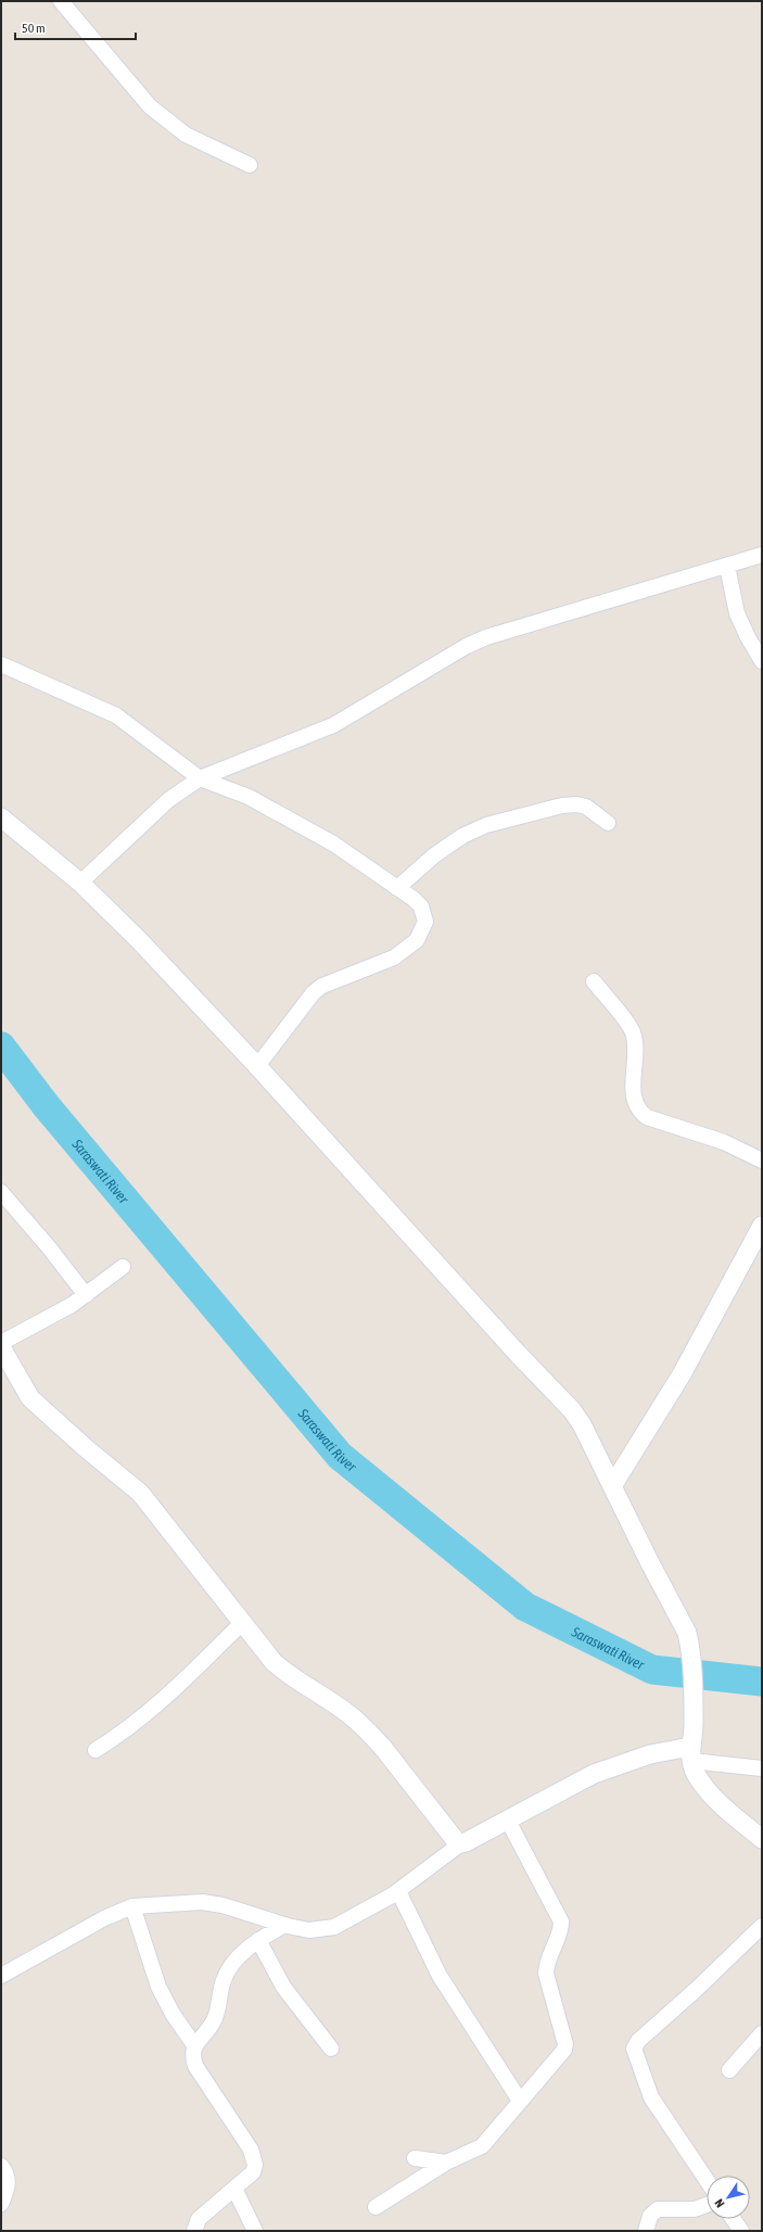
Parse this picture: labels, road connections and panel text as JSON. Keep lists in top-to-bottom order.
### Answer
{
  "water": ["Saraswati River"],
  "scale_bar": "50 m",
  "north": "bottom left"
}
